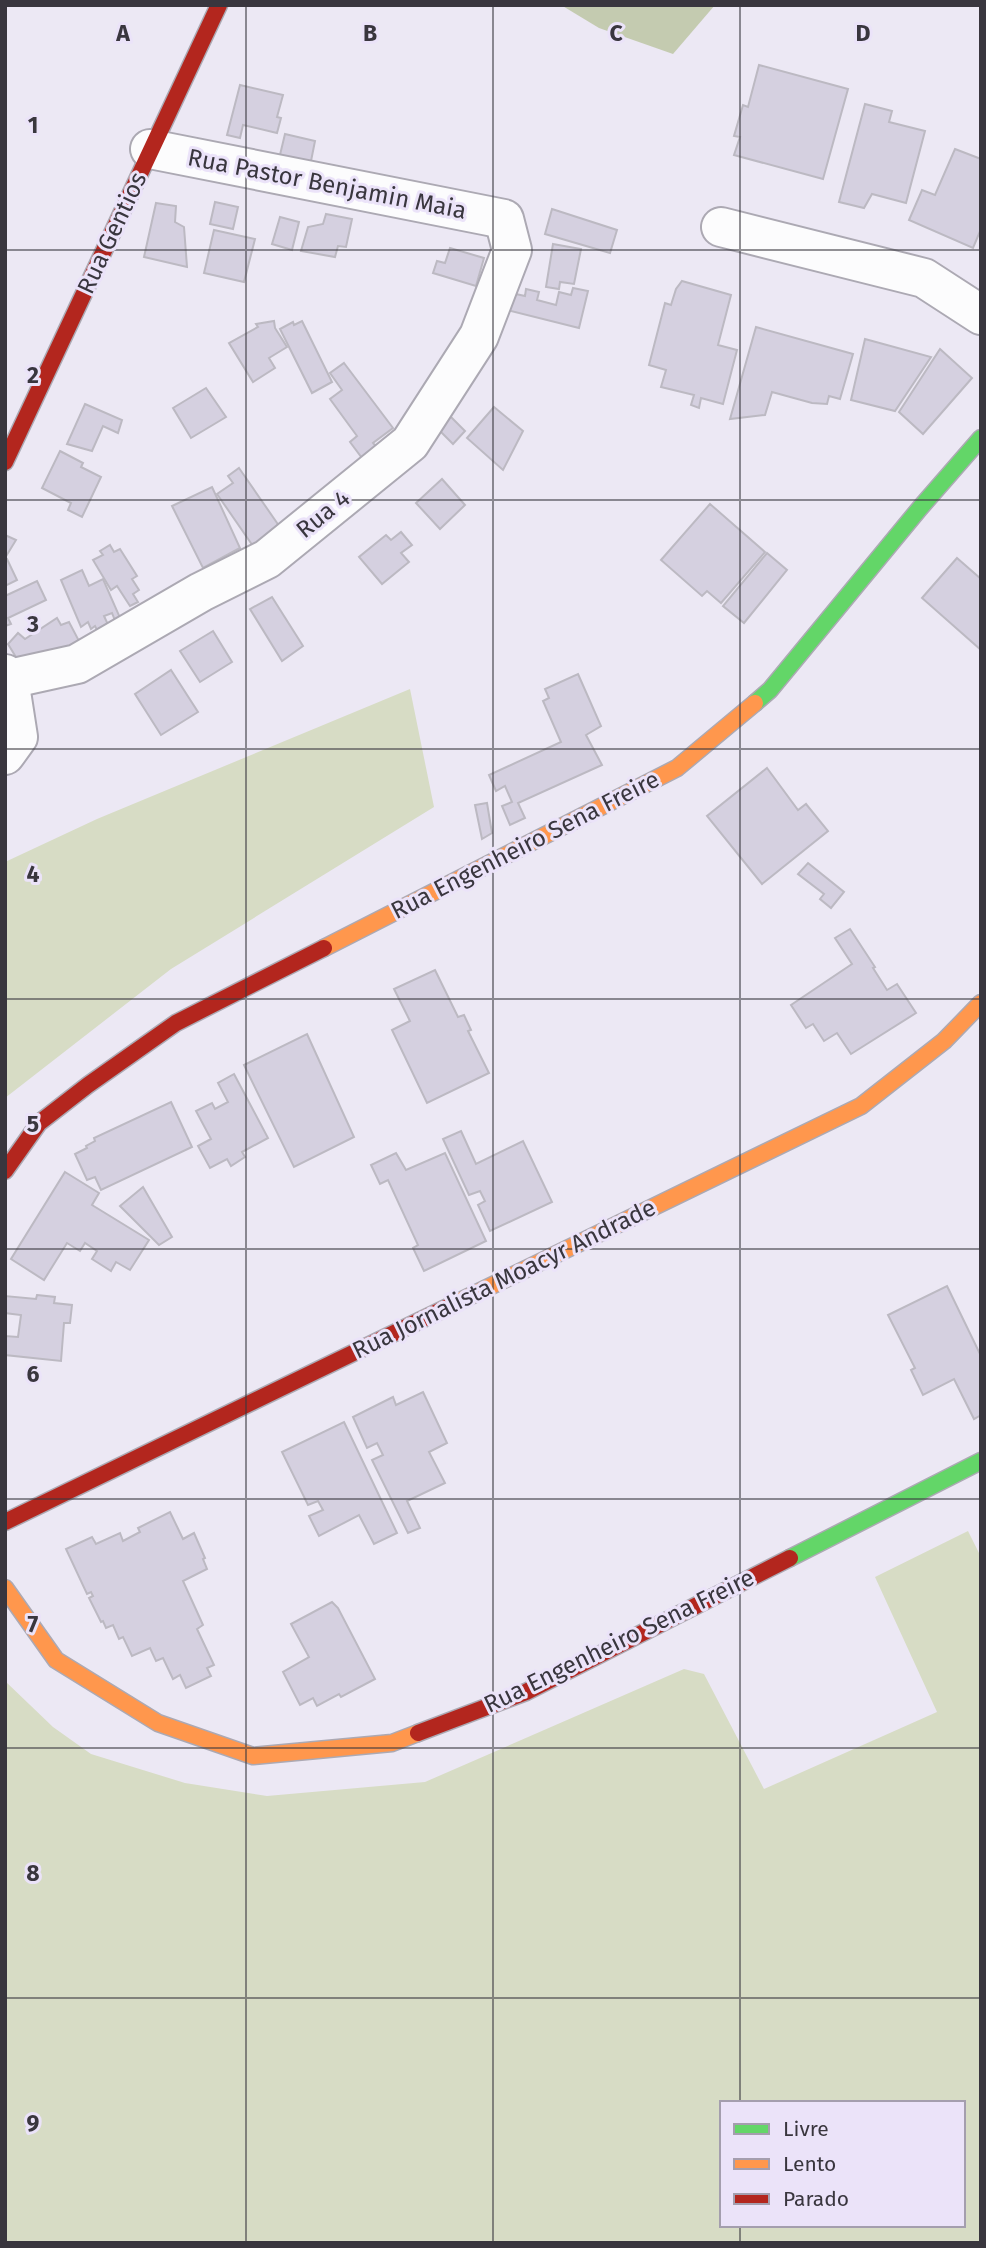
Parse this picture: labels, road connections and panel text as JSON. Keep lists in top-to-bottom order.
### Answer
{
  "streets": {
    "street": [
      "Rua Pastor Benjamin Maia",
      "Rua Gentios",
      "Rua 4",
      "Rua Engenheiro Sena Freire",
      "Rua Jornalista Moacyr Andrade"
    ]
  },
  "crossings": [
    ["Rua Pastor Benjamin Maia", "Rua Gentios"],
    ["Rua Pastor Benjamin Maia", "Rua 4"]
  ],
  "legend": ["Livre", "Lento", "Parado"],
  "grid": {
    "columns": [
      "A",
      "B",
      "C",
      "D"
    ],
    "rows": [
      "1",
      "2",
      "3",
      "4",
      "5",
      "6",
      "7",
      "8",
      "9"
    ]
  }
}
